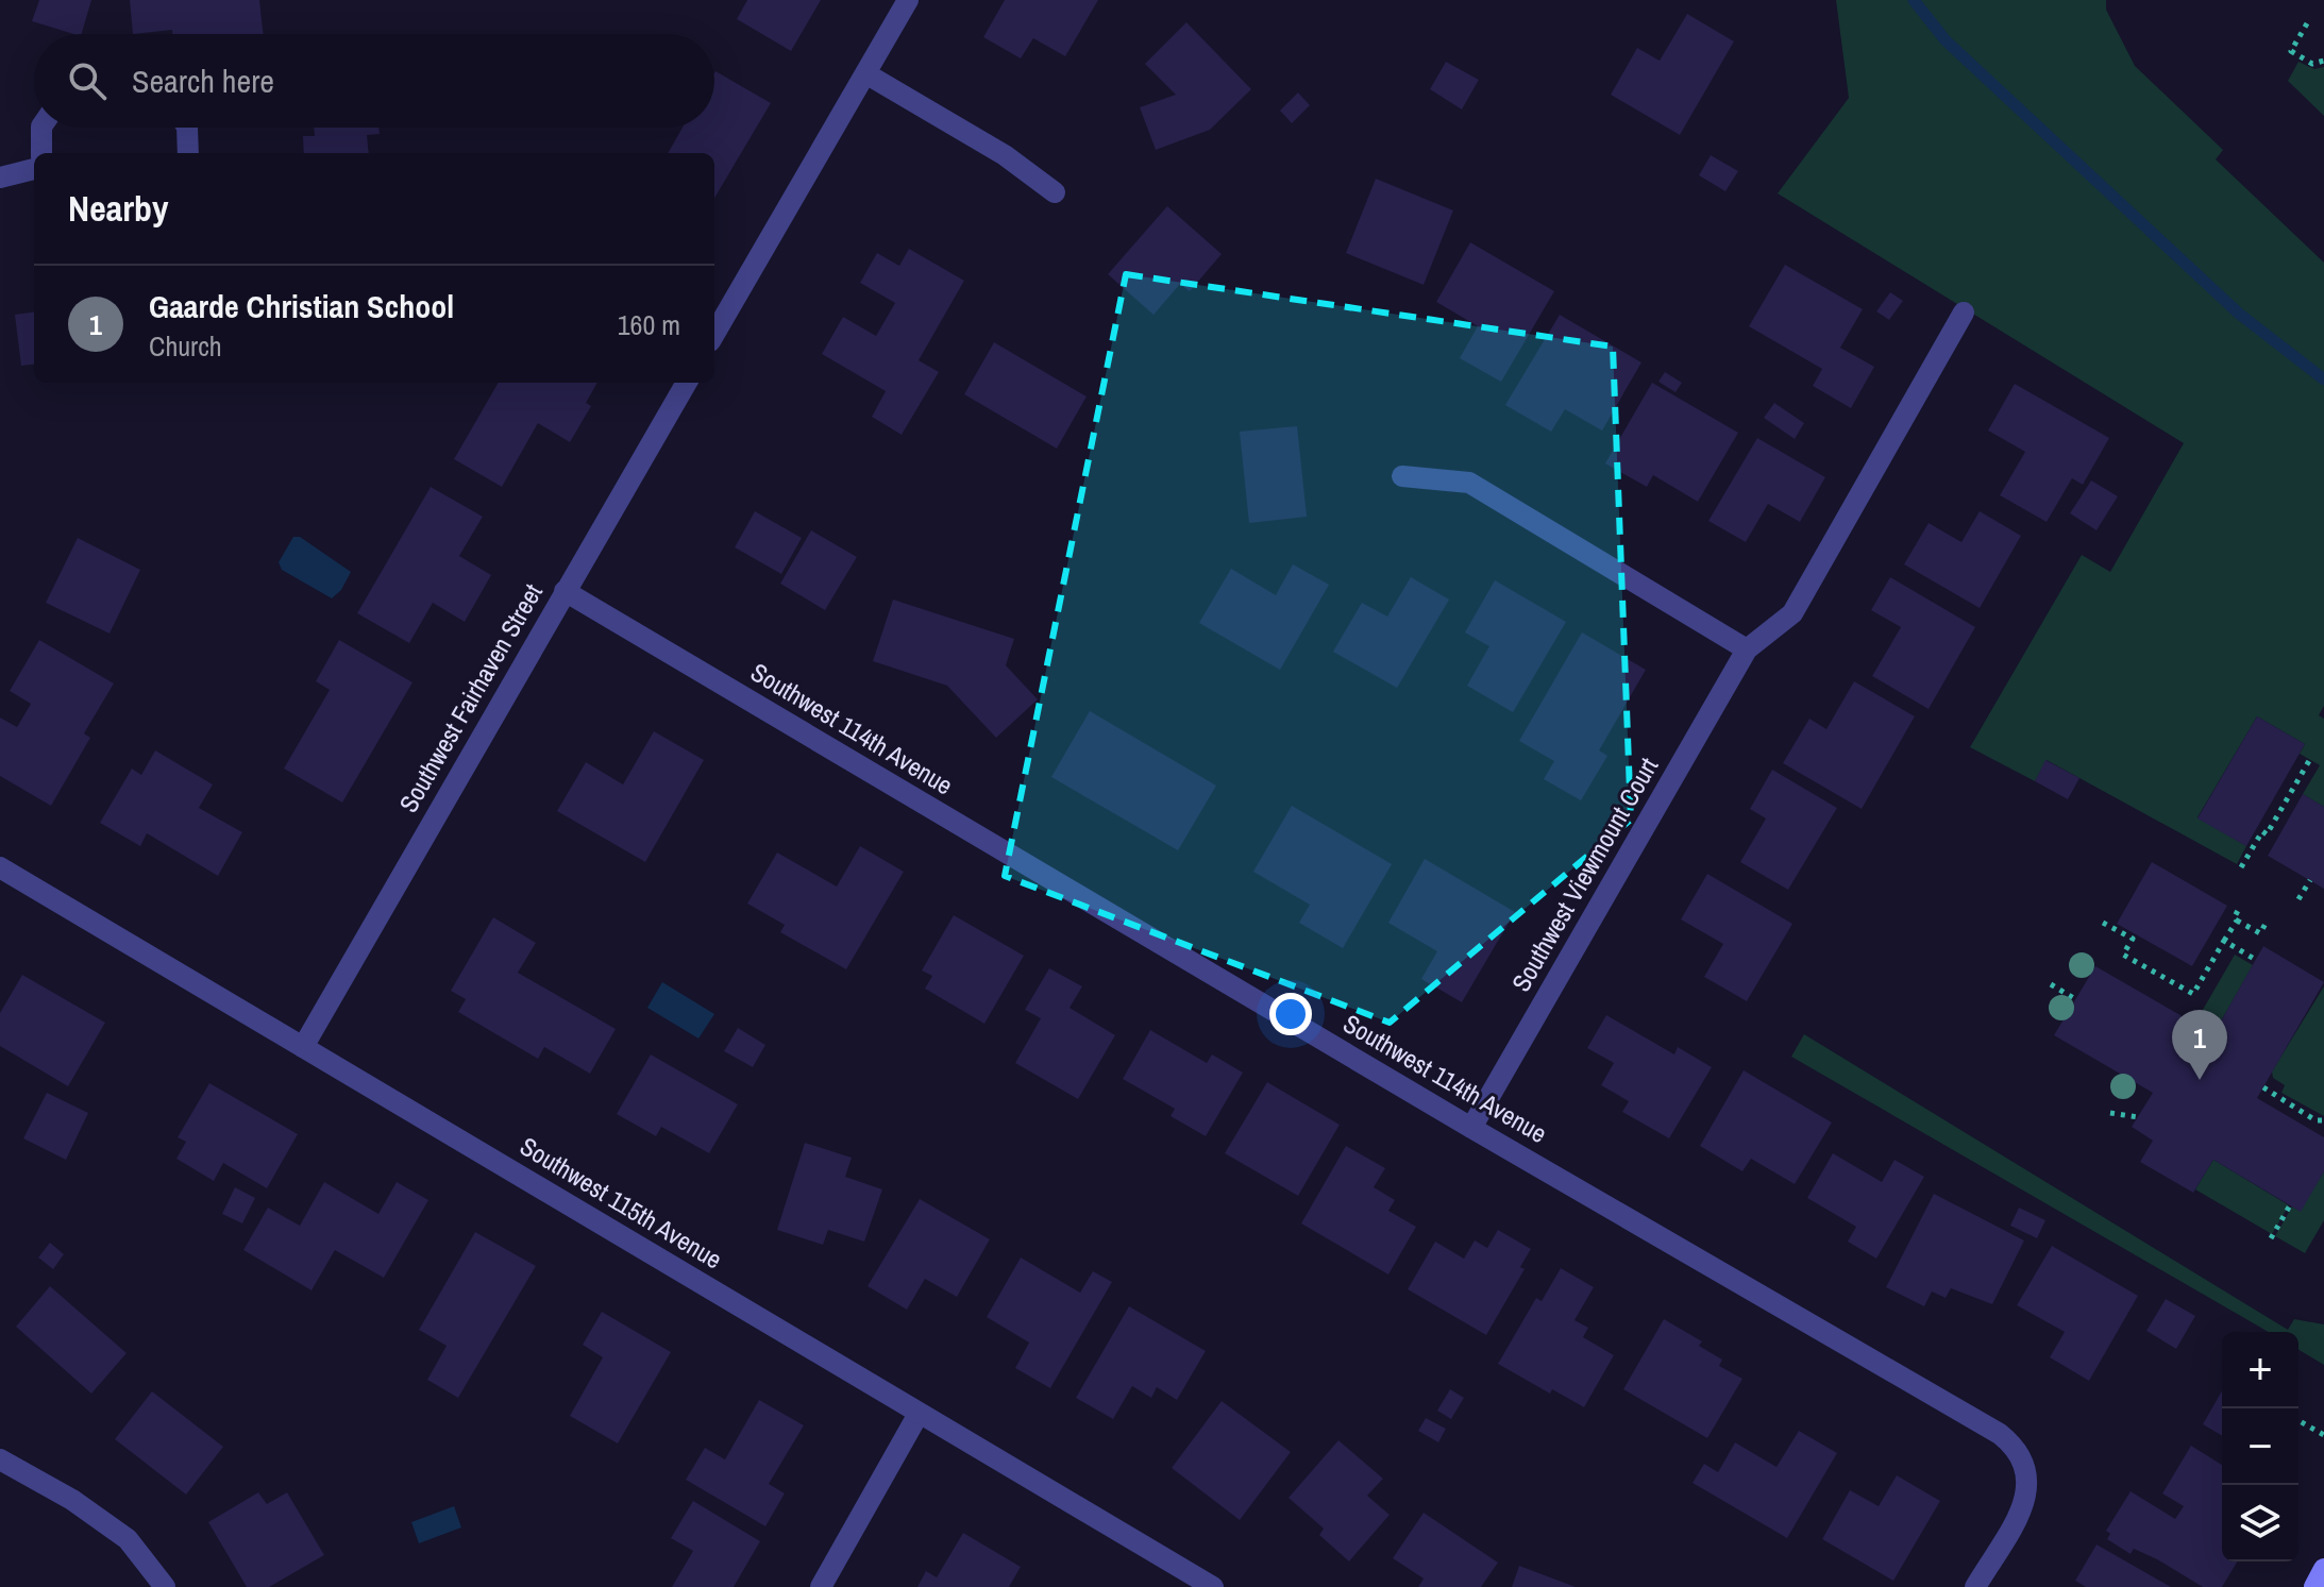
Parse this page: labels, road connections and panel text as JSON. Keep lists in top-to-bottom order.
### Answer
{
  "streets": {
    "street": [
      "Southwest Fairhaven Street",
      "Southwest 114th Avenue",
      "Southwest Viewmount Court",
      "Southwest 115th Avenue"
    ]
  },
  "crossings": [
    ["Southwest Fairhaven Street", "Southwest 114th Avenue"],
    ["Southwest Fairhaven Street", "Southwest 115th Avenue"],
    ["Southwest 114th Avenue", "Southwest Viewmount Court"]
  ],
  "page": {
    "search": "Search here",
    "heading": "Nearby",
    "list": [
      {
        "mark": "1",
        "name": "Gaarde Christian School",
        "note": "Church",
        "value": "160 m"
      }
    ],
    "pins": "1",
    "map_buttons": ["+", "−"]
  }
}
